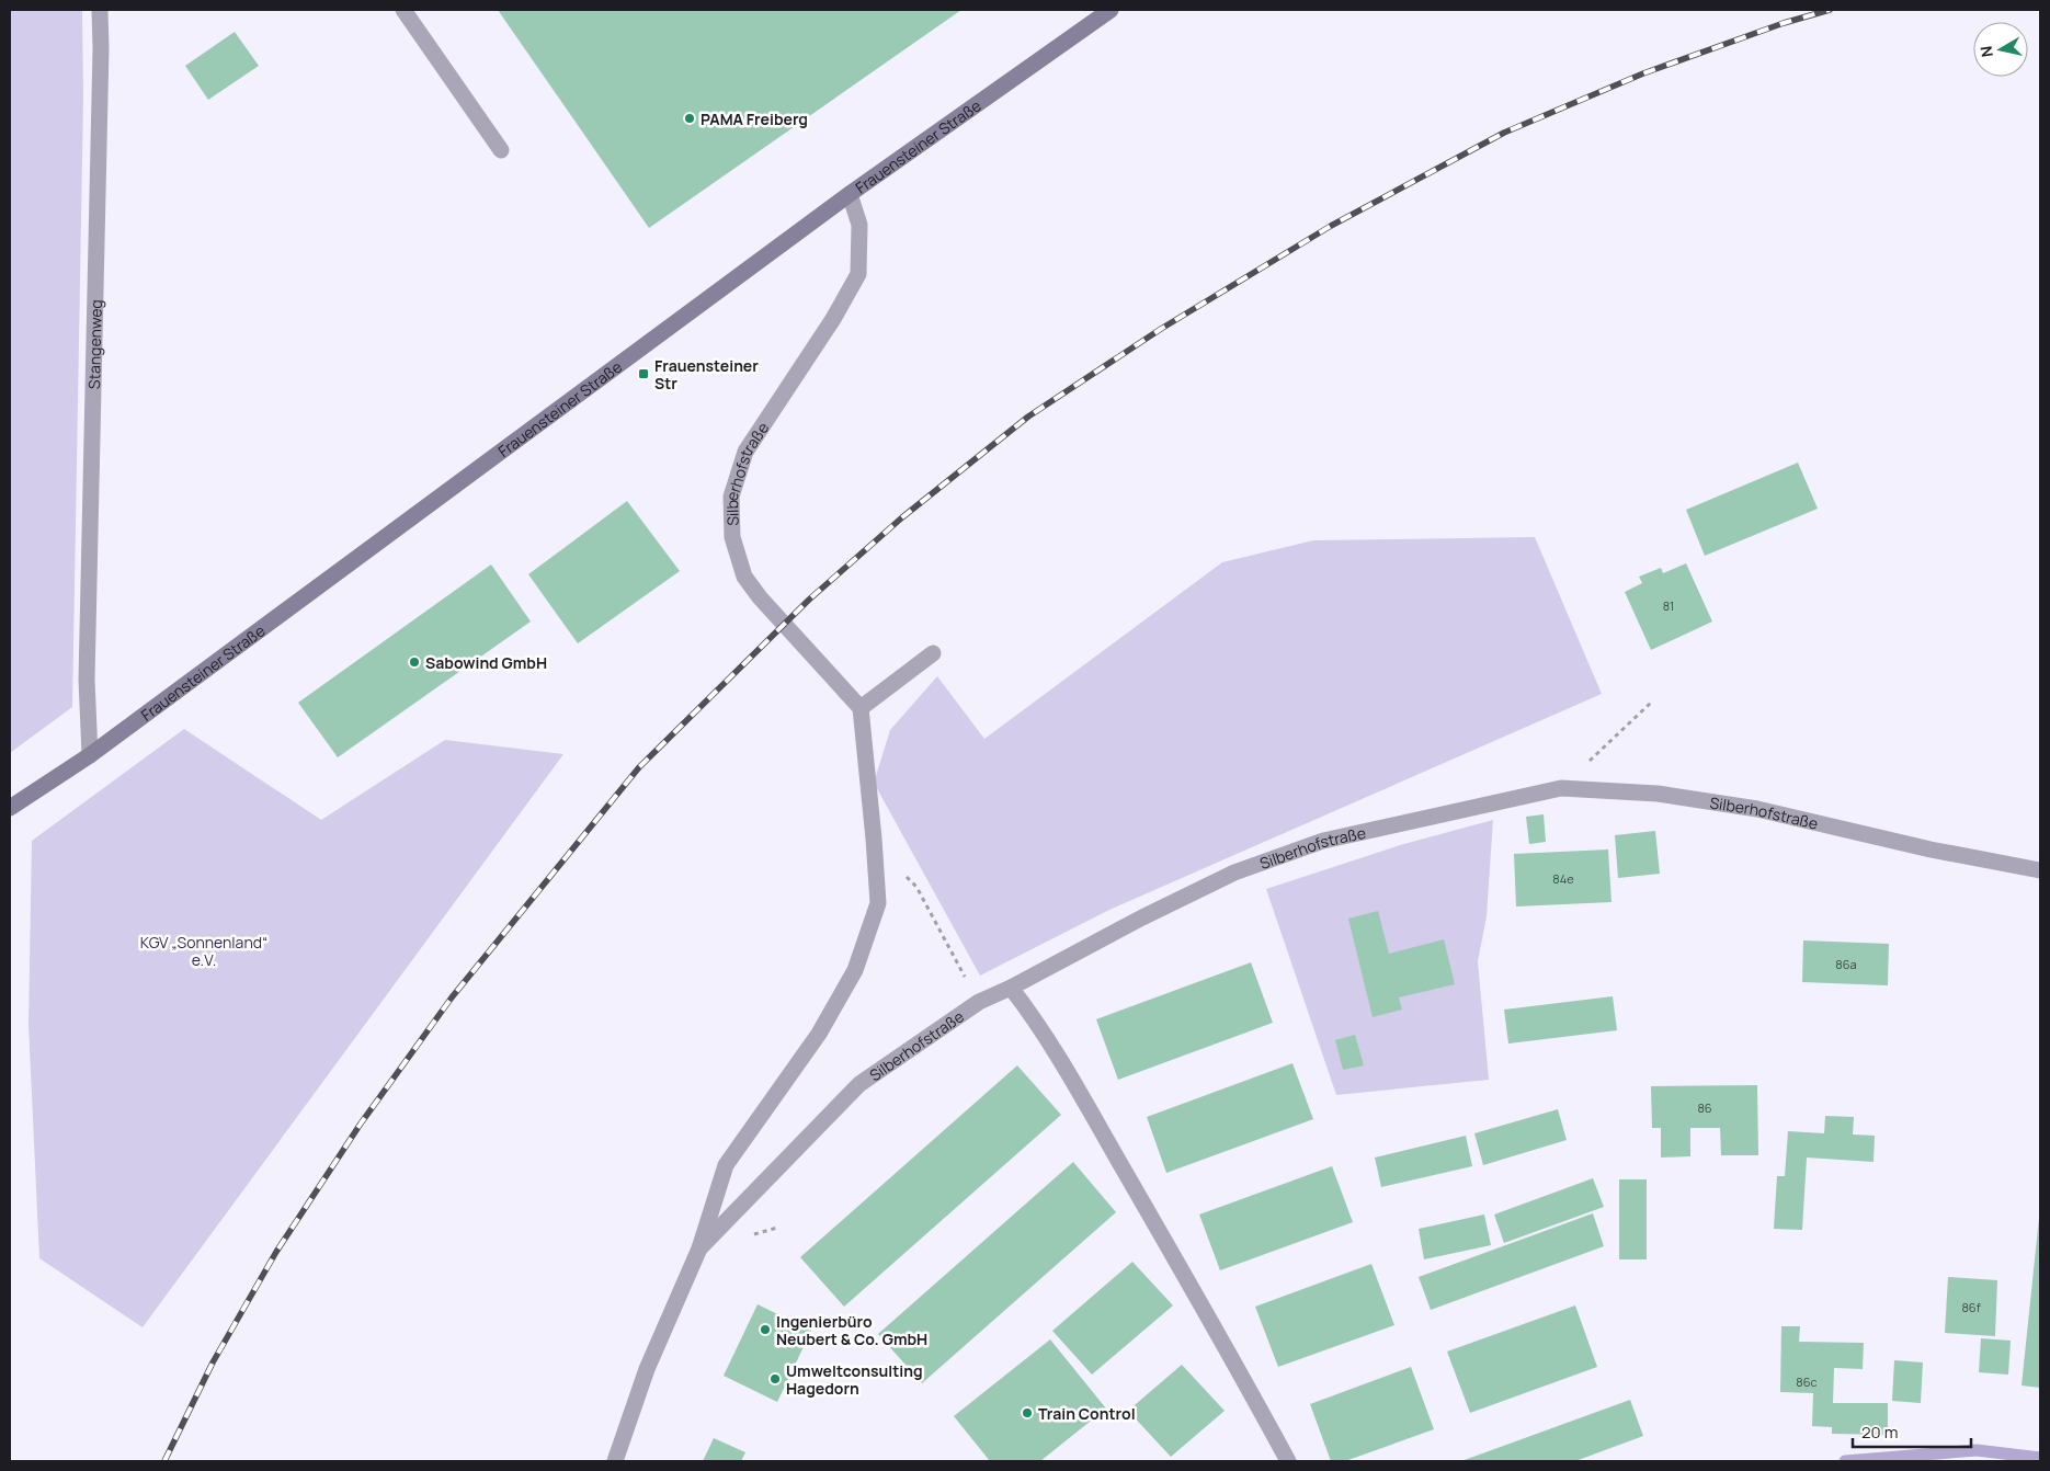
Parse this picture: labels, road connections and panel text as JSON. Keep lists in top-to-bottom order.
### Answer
{
  "streets": {
    "main road": ["Frauensteiner Straße"],
    "street": ["Stangenweg", "Silberhofstraße"]
  },
  "crossings": [
    ["Frauensteiner Straße", "Stangenweg"],
    ["Frauensteiner Straße", "Silberhofstraße"]
  ],
  "parks": ["KGV „Sonnenland“ e.V."],
  "places": {
    "other": [
      "PAMA Freiberg",
      "Sabowind GmbH",
      "Ingenierbüro Neubert & Co. GmbH",
      "Umweltconsulting Hagedorn",
      "Train Control"
    ],
    "transit": ["Frauensteiner Str"]
  },
  "house_numbers": [
    "81",
    "84e",
    "86a",
    "86",
    "86f",
    "86c"
  ],
  "scale_bar": "20 m",
  "north": "left"
}
